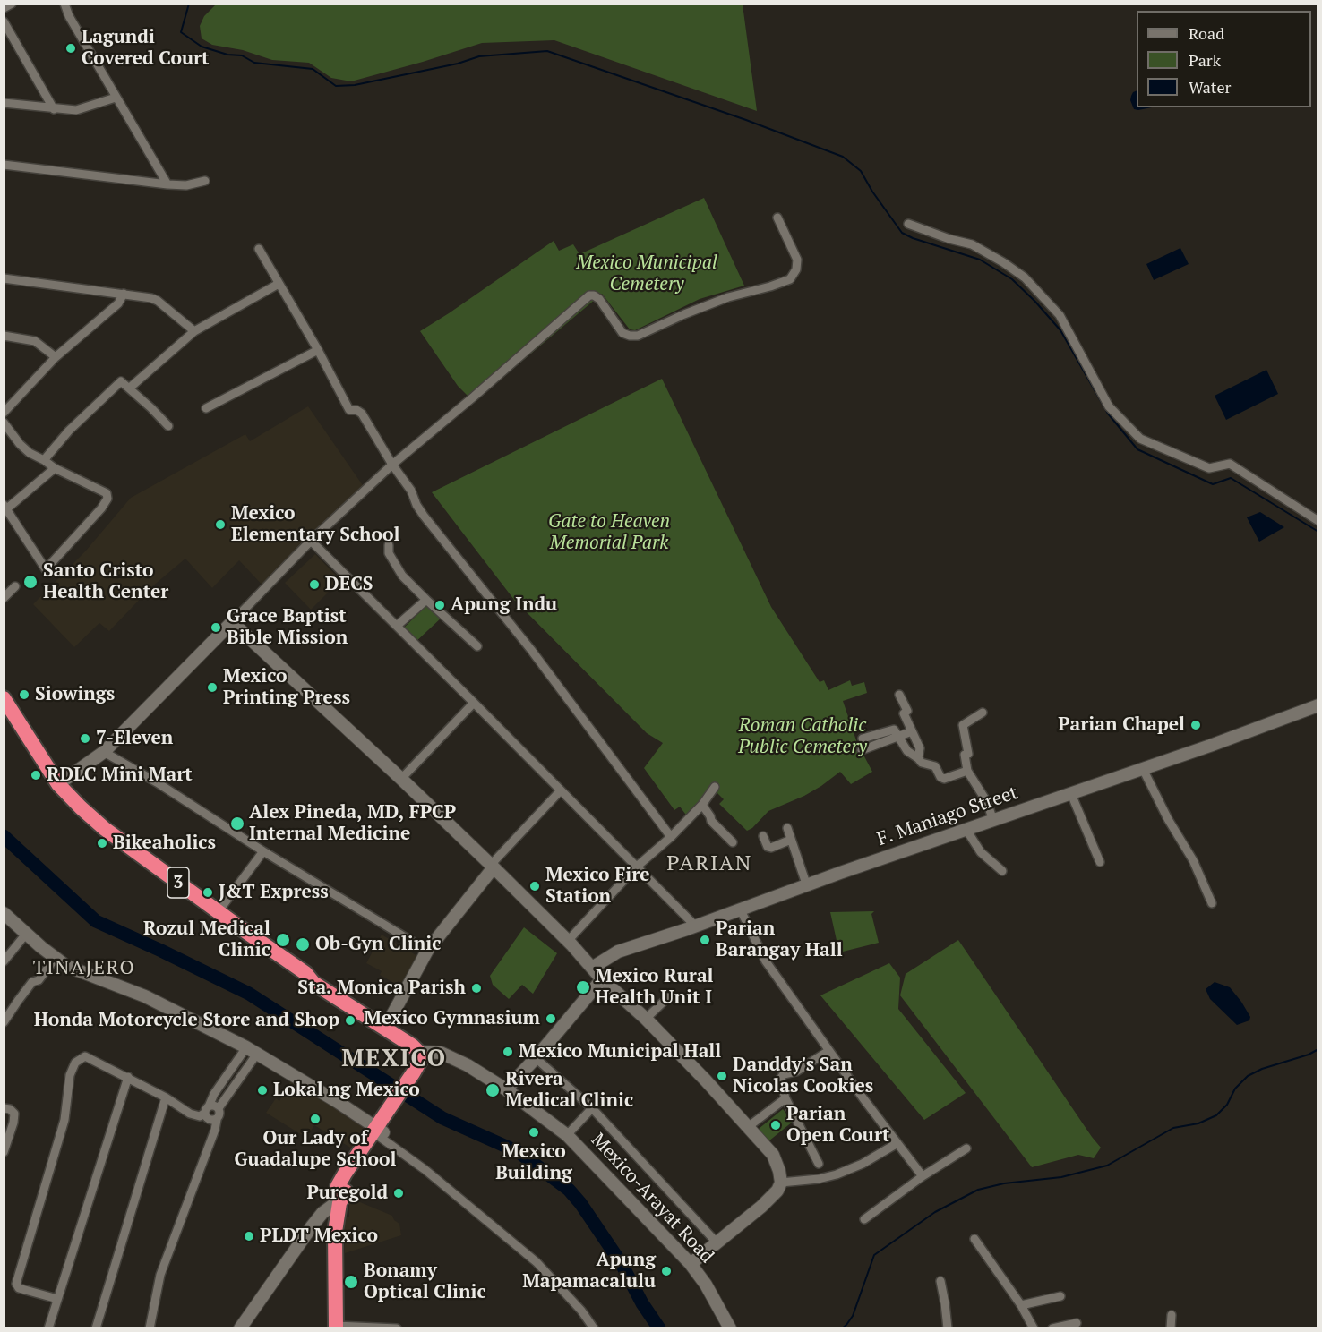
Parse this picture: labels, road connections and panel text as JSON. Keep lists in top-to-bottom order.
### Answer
{
  "streets": {
    "highway": ["3"],
    "main road": ["F. Maniago Street", "Mexico-Arayat Road"]
  },
  "crossings": [
    ["3", "Mexico-Arayat Road"]
  ],
  "districts": ["PARIAN", "TINAJERO", "MEXICO"],
  "parks": ["Mexico Municipal Cemetery", "Gate to Heaven Memorial Park", "Roman Catholic Public Cemetery"],
  "places": [
    "Lagundi Covered Court",
    "Mexico Elementary School",
    "Santo Cristo Health Center",
    "DECS",
    "Apung Indu",
    "Grace Baptist Bible Mission",
    "Mexico Printing Press",
    "Siowings",
    "Parian Chapel",
    "7-Eleven",
    "RDLC Mini Mart",
    "Alex Pineda, MD, FPCP Internal Medicine",
    "Bikeaholics",
    "Mexico Fire Station",
    "J&T Express",
    "Rozul Medical Clinic",
    "Parian Barangay Hall",
    "Ob-Gyn Clinic",
    "Mexico Rural Health Unit I",
    "Sta. Monica Parish",
    "Mexico Gymnasium",
    "Honda Motorcycle Store and Shop",
    "Mexico Municipal Hall",
    "Danddy's San Nicolas Cookies",
    "Lokal ng Mexico",
    "Rivera Medical Clinic",
    "Our Lady of Guadalupe School",
    "Parian Open Court",
    "Mexico Building",
    "Puregold",
    "PLDT Mexico",
    "Apung Mapamacalulu",
    "Bonamy Optical Clinic"
  ],
  "legend": ["Road", "Park", "Water"]
}
